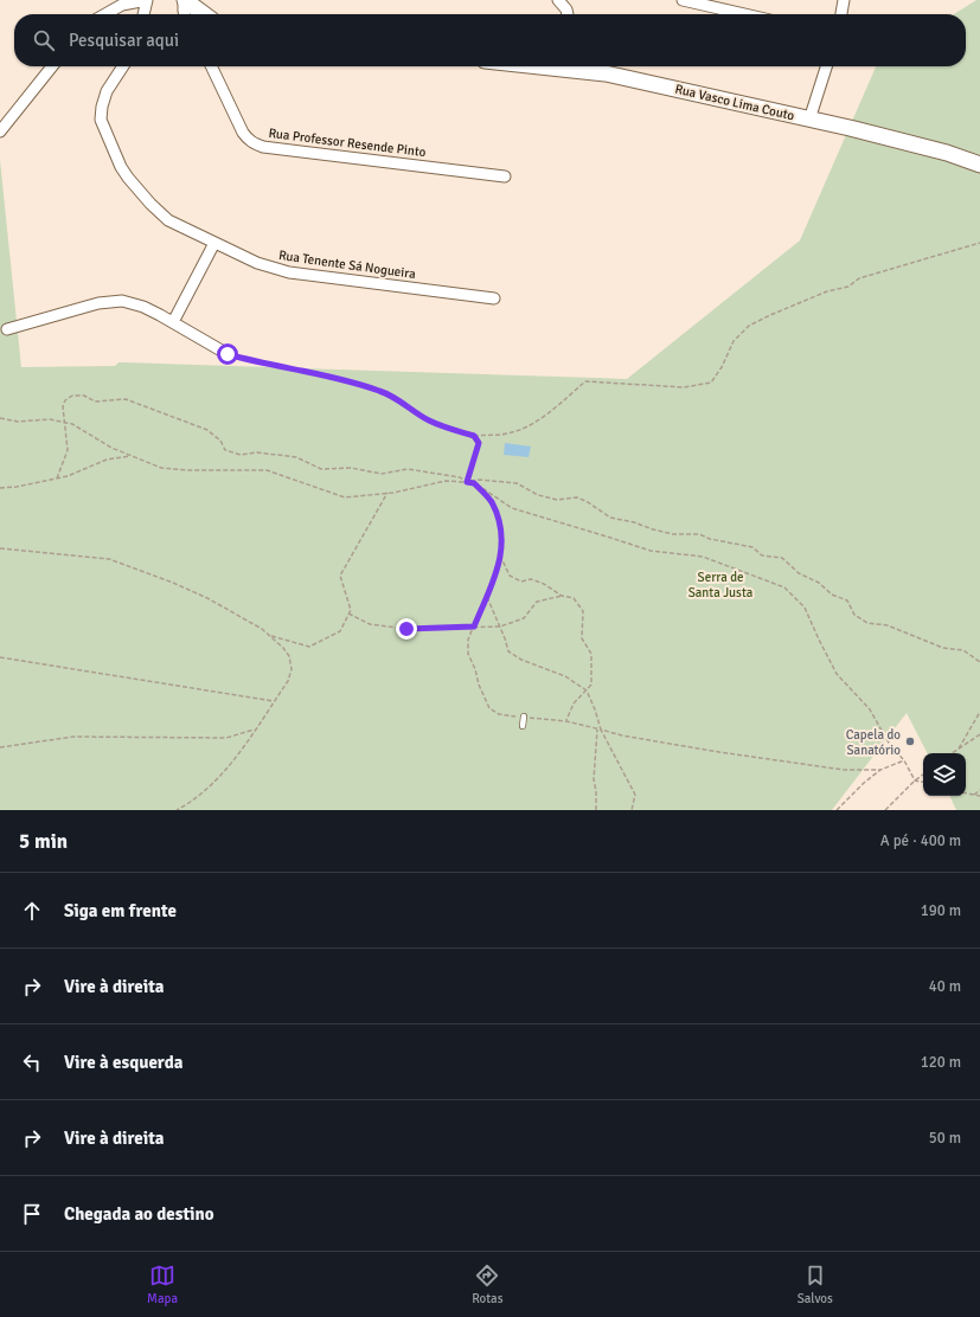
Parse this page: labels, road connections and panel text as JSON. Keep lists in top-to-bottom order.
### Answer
{
  "streets": {
    "street": ["Rua Vasco Lima Couto", "Rua Professor Resende Pinto", "Rua Tenente Sá Nogueira"]
  },
  "parks": ["Serra de Santa Justa"],
  "places": ["Capela do Sanatório"],
  "page": {
    "search": "Pesquisar aqui",
    "heading": ["5 min", "A pé · 400 m"],
    "list": [
      ["Siga em frente", "190 m"],
      ["Vire à direita", "40 m"],
      ["Vire à esquerda", "120 m"],
      ["Vire à direita", "50 m"],
      "Chegada ao destino"
    ],
    "nav": ["Mapa", "Rotas", "Salvos"]
  }
}
